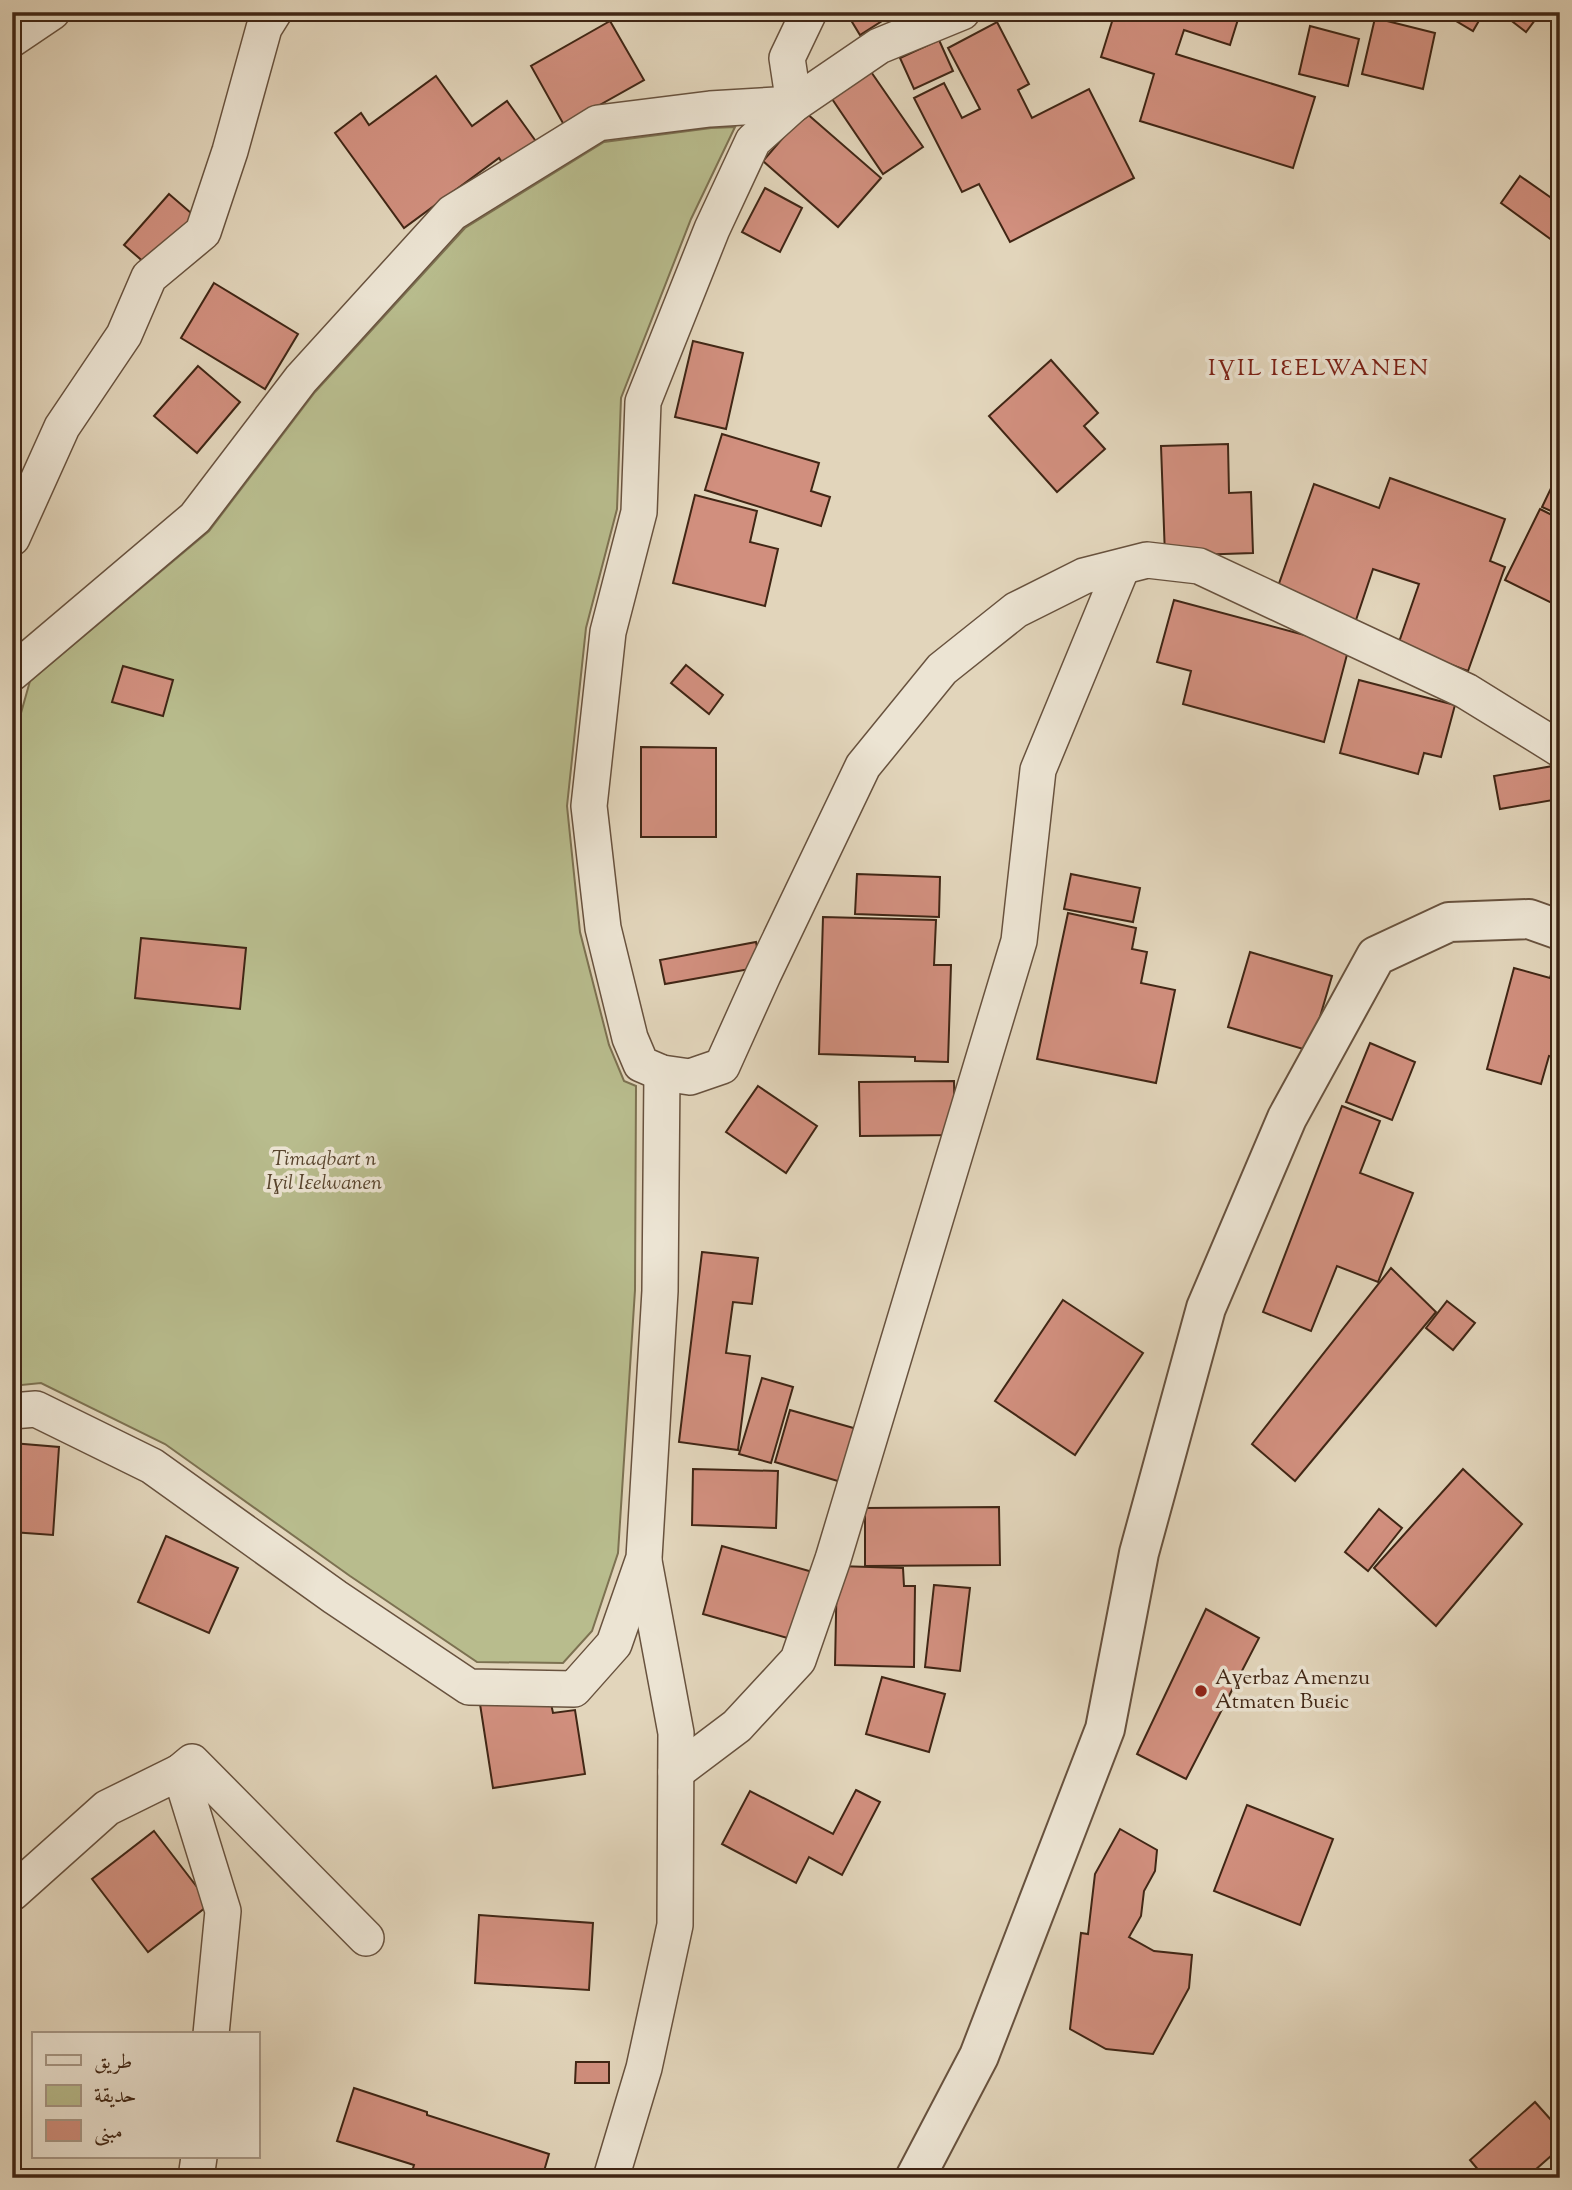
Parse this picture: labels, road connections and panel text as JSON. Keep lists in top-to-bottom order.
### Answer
{
  "districts": ["IƔIL IƐELWANEN"],
  "parks": ["Timaqbart n Iɣil Iɛelwanen"],
  "places": ["Aɣerbaz Amenzu Atmaten Buɛic"],
  "legend": ["طريق", "حديقة", "مبنى"]
}
